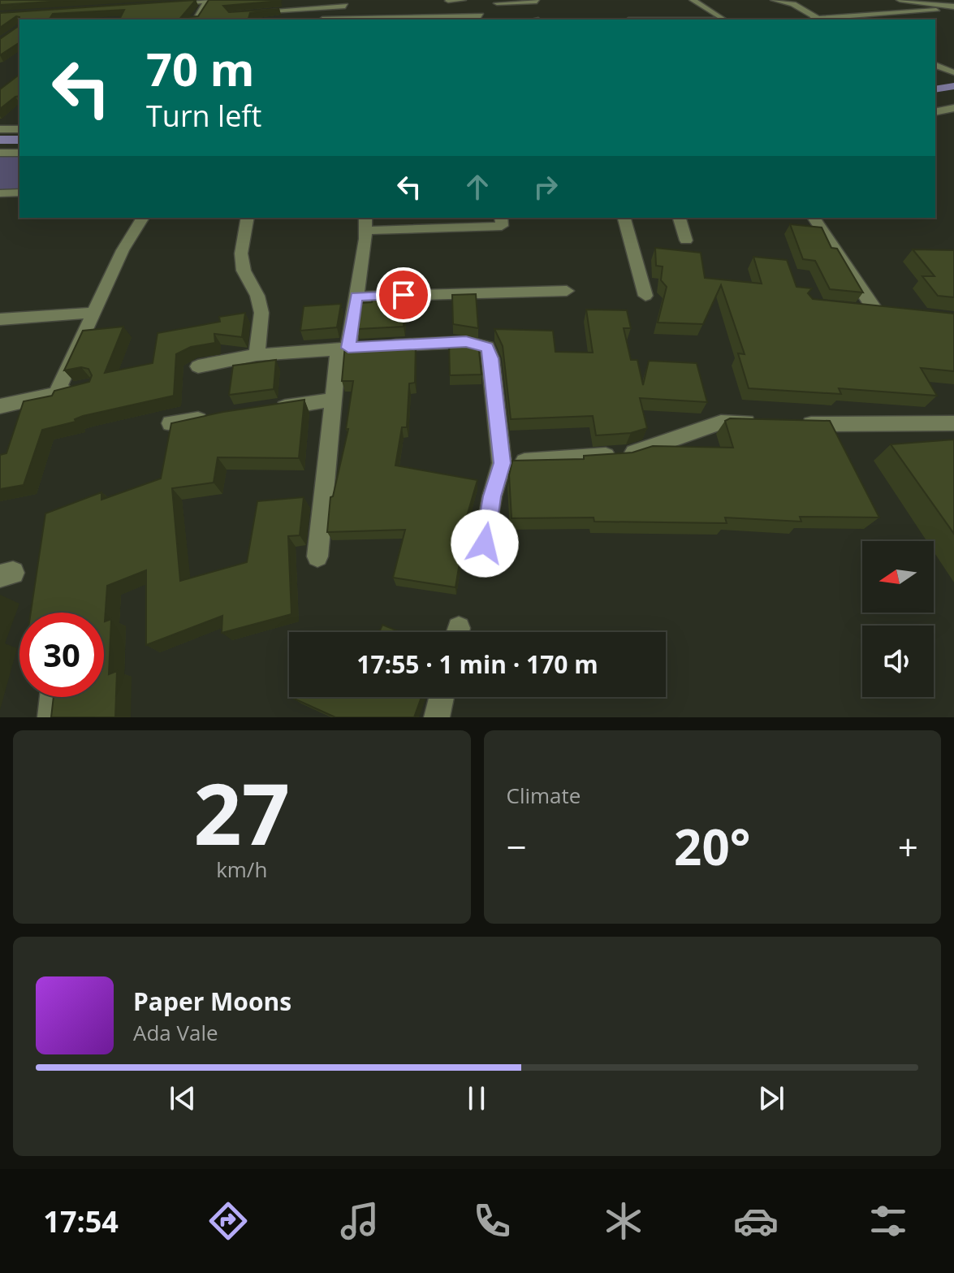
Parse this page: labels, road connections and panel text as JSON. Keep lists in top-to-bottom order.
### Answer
{
  "north": "left",
  "page": {
    "turn": ["70 m", "Turn left"],
    "limit": "30",
    "trip": "17:55 · 1 min · 170 m",
    "tile": [
      ["27", "km/h"],
      "Climate"
    ],
    "heat": ["−", "20°", "+"],
    "song": ["Paper Moons", "Ada Vale"],
    "tabs": "17:54"
  }
}
